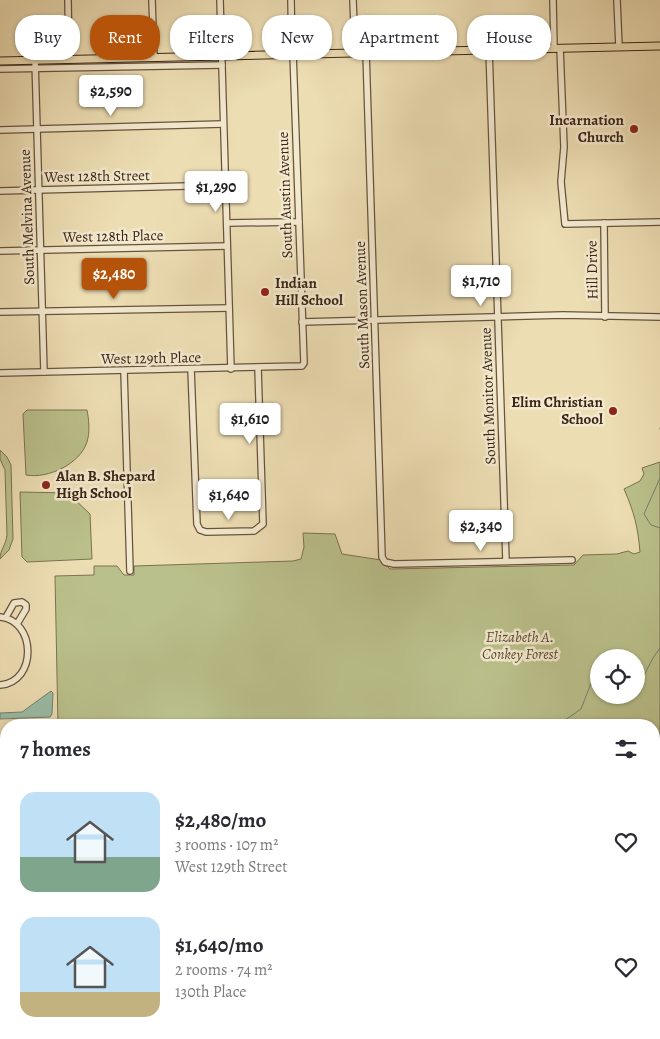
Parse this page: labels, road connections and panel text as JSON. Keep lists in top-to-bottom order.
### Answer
{
  "streets": {
    "street": [
      "West 128th Street",
      "South Austin Avenue",
      "South Melvina Avenue",
      "West 128th Place",
      "Hill Drive",
      "South Mason Avenue",
      "West 129th Place",
      "South Monitor Avenue"
    ]
  },
  "crossings": [
    ["West 128th Street", "South Melvina Avenue"],
    ["South Austin Avenue", "West 129th Place"],
    ["South Melvina Avenue", "West 128th Place"],
    ["South Melvina Avenue", "West 129th Place"],
    ["South Mason Avenue", "South Monitor Avenue"]
  ],
  "parks": ["Elizabeth A. Conkey Forest"],
  "places": [
    "Incarnation Church",
    "Indian Hill School",
    "Elim Christian School",
    "Alan B. Shepard High School"
  ],
  "page": {
    "chip": [
      "Buy",
      "Rent",
      "Filters",
      "New",
      "Apartment",
      "House"
    ],
    "price": [
      "$2,590",
      "$1,290",
      "$2,480",
      "$1,710",
      "$1,610",
      "$1,640",
      "$2,340"
    ],
    "heading": "7 homes",
    "list": [
      {
        "name": "$2,480/mo",
        "note": "3 rooms · 107 m² · West 129th Street"
      },
      {
        "name": "$1,640/mo",
        "note": "2 rooms · 74 m² · 130th Place"
      }
    ]
  }
}
